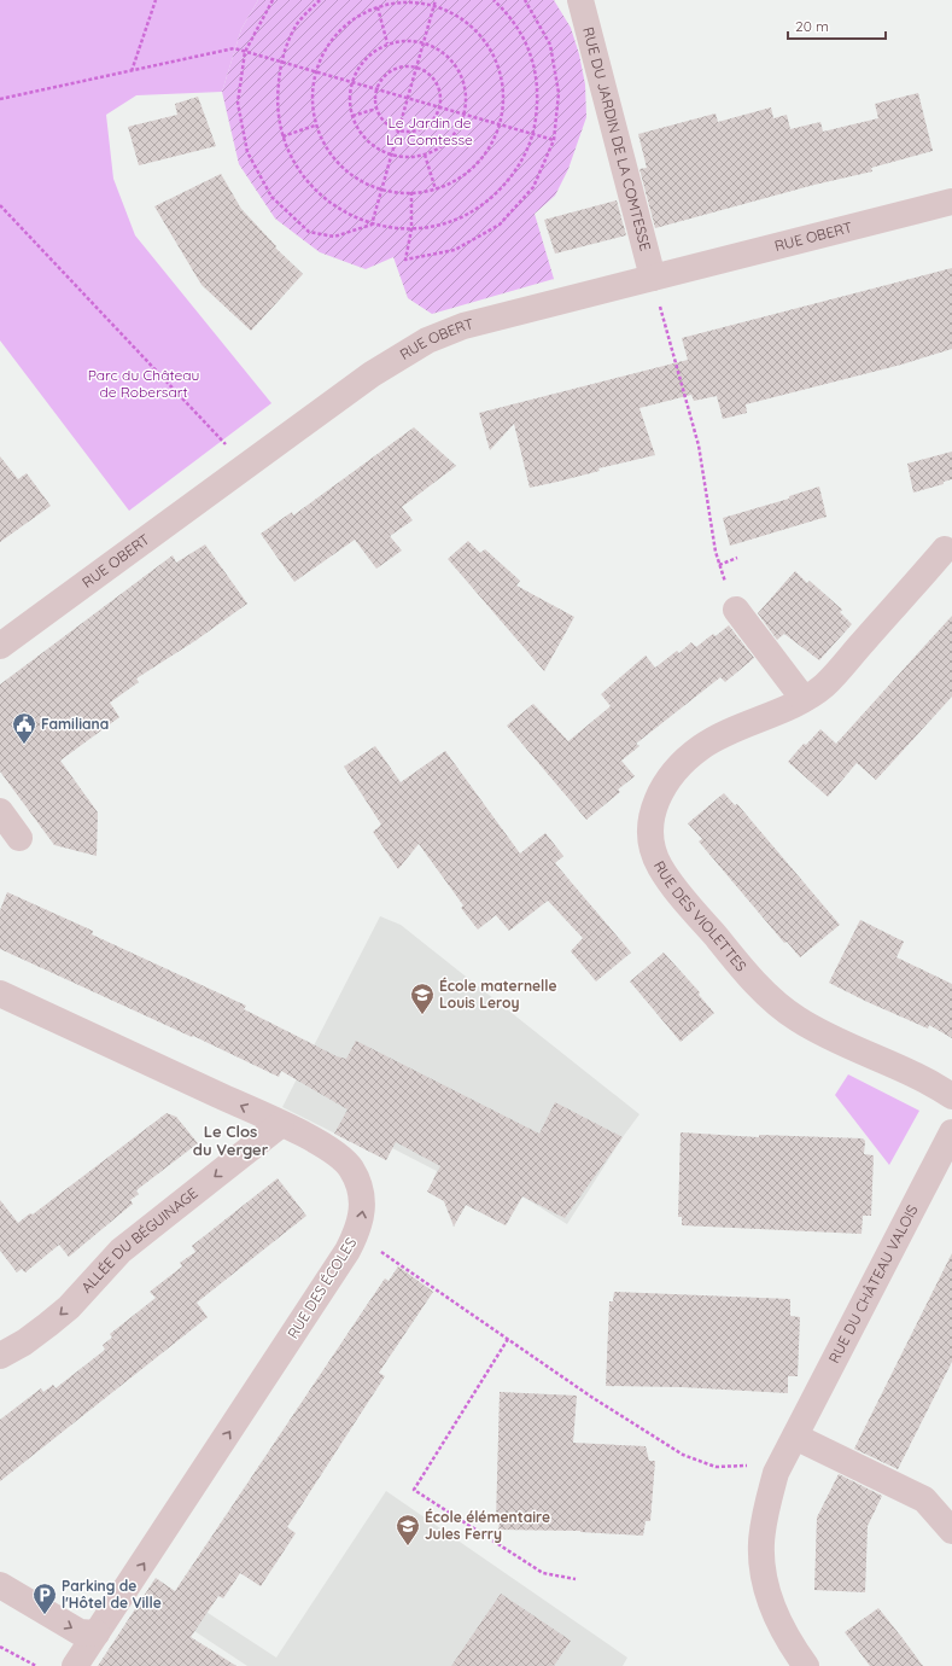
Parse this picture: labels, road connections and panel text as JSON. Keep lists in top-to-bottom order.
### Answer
{
  "streets": {
    "street": [
      "RUE DU JARDIN DE LA COMTESSE",
      "RUE OBERT",
      "RUE DES VIOLETTES",
      "ALLÉE DU BÉGUINAGE",
      "RUE DU CHÂTEAU VALOIS",
      "RUE DES ÉCOLES"
    ]
  },
  "crossings": [
    ["RUE DU JARDIN DE LA COMTESSE", "RUE OBERT"],
    ["ALLÉE DU BÉGUINAGE", "RUE DES ÉCOLES"]
  ],
  "one_way": ["ALLÉE DU BÉGUINAGE"],
  "districts": ["Le Clos du Verger"],
  "parks": ["Le Jardin de La Comtesse", "Parc du Château de Robersart"],
  "places": {
    "public building": ["Familiana"],
    "school or university": ["École maternelle Louis Leroy", "École élémentaire Jules Ferry"],
    "parking": ["Parking de l'Hôtel de Ville"]
  },
  "scale_bar": "20 m"
}
